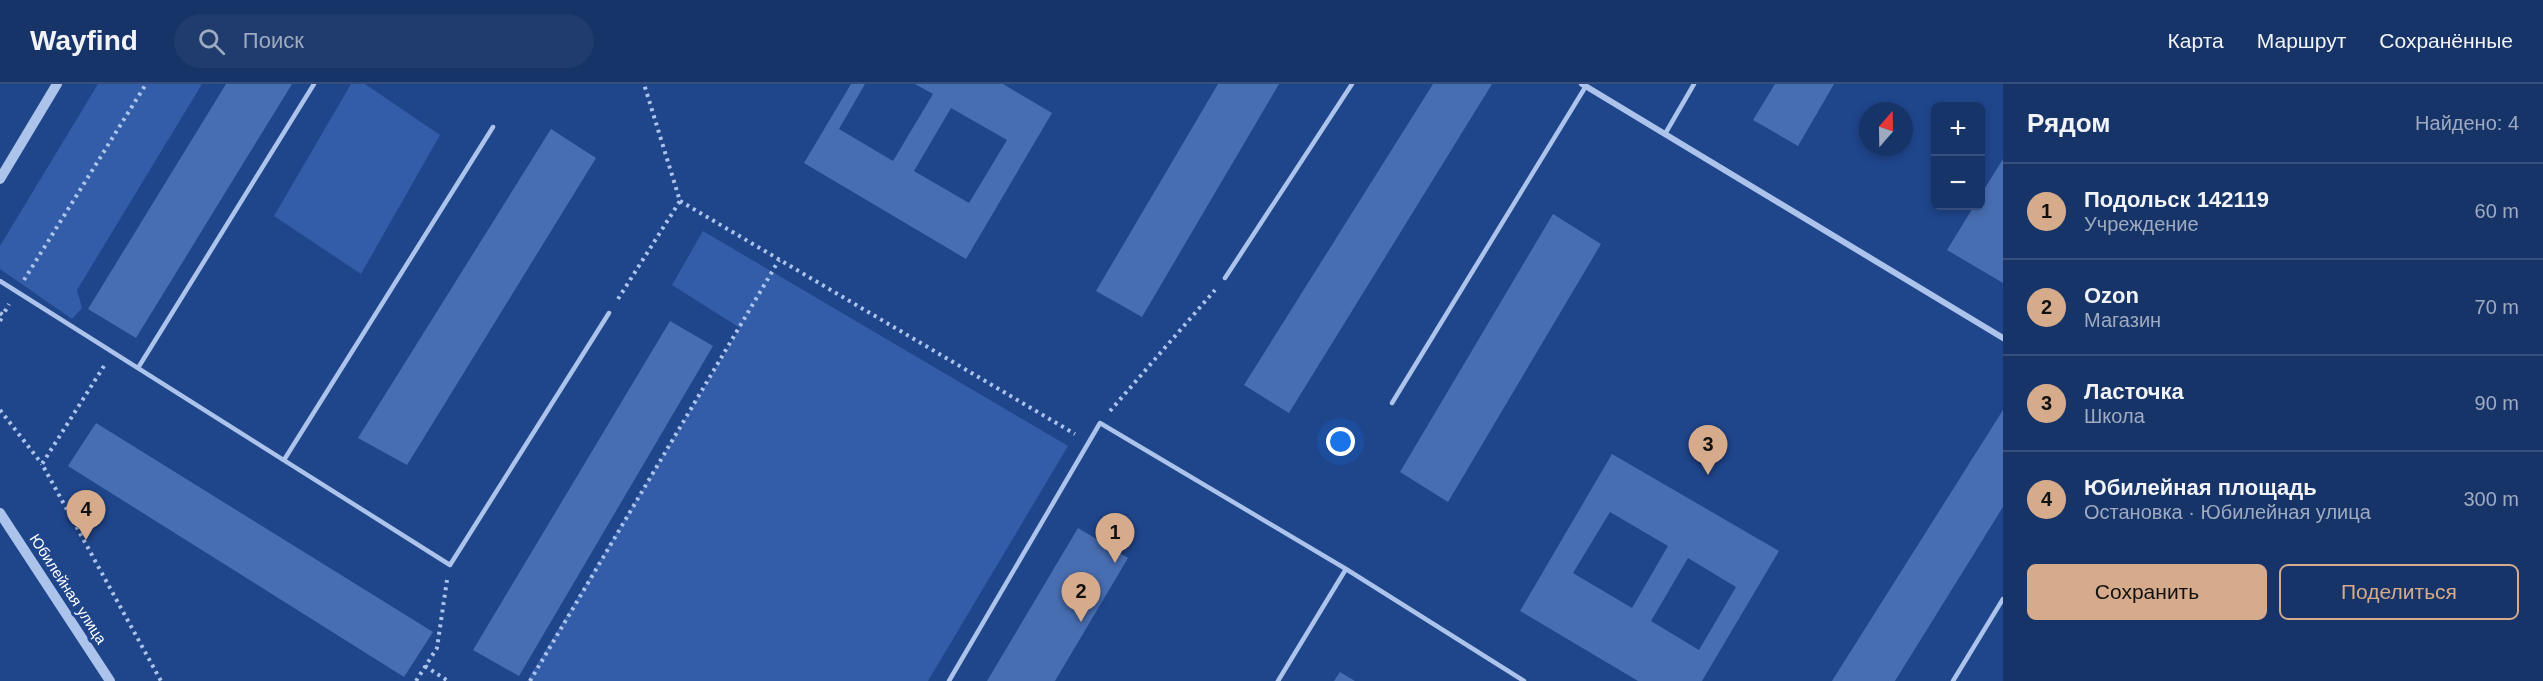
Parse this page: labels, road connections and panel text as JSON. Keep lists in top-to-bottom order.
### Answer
{
  "streets": {
    "street": ["Юбилейная улица"]
  },
  "north": "top",
  "page": {
    "header": "Wayfind",
    "search": "Поиск",
    "nav": ["Карта", "Маршрут", "Сохранённые"],
    "heading": ["Рядом", "Найдено: 4"],
    "map_buttons": ["+", "−"],
    "list": [
      {
        "mark": "1",
        "name": "Подольск 142119",
        "note": "Учреждение",
        "value": "60 m"
      },
      {
        "mark": "2",
        "name": "Ozon",
        "note": "Магазин",
        "value": "70 m"
      },
      {
        "mark": "3",
        "name": "Ласточка",
        "note": "Школа",
        "value": "90 m"
      },
      {
        "mark": "4",
        "name": "Юбилейная площадь",
        "note": "Остановка · Юбилейная улица",
        "value": "300 m"
      }
    ],
    "pins": [
      "3",
      "4",
      "1",
      "2"
    ],
    "buttons": ["Сохранить", "Поделиться"]
  }
}
